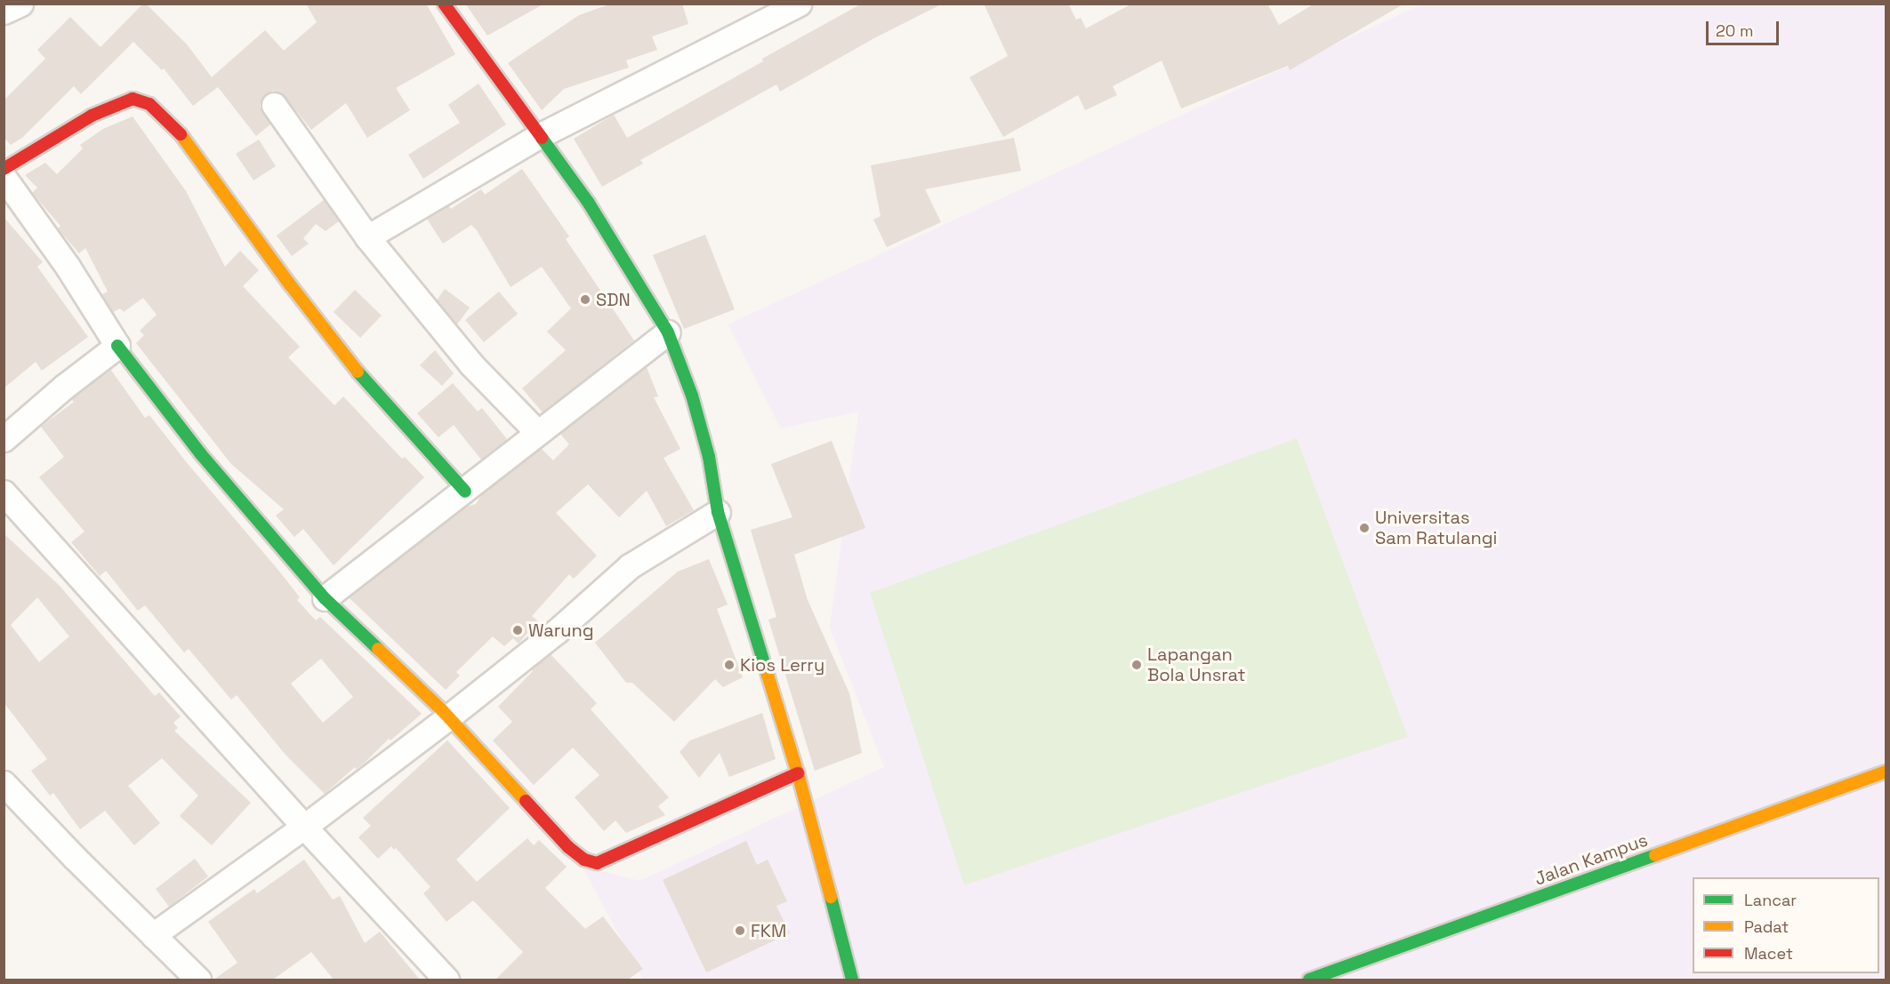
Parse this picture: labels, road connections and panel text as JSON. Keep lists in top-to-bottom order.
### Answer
{
  "streets": {
    "street": ["Jalan Kampus"]
  },
  "places": [
    "SDN",
    "Universitas Sam Ratulangi",
    "Warung",
    "Kios Lerry",
    "Lapangan Bola Unsrat",
    "FKM"
  ],
  "legend": ["Lancar", "Padat", "Macet"],
  "scale_bar": "20 m"
}
